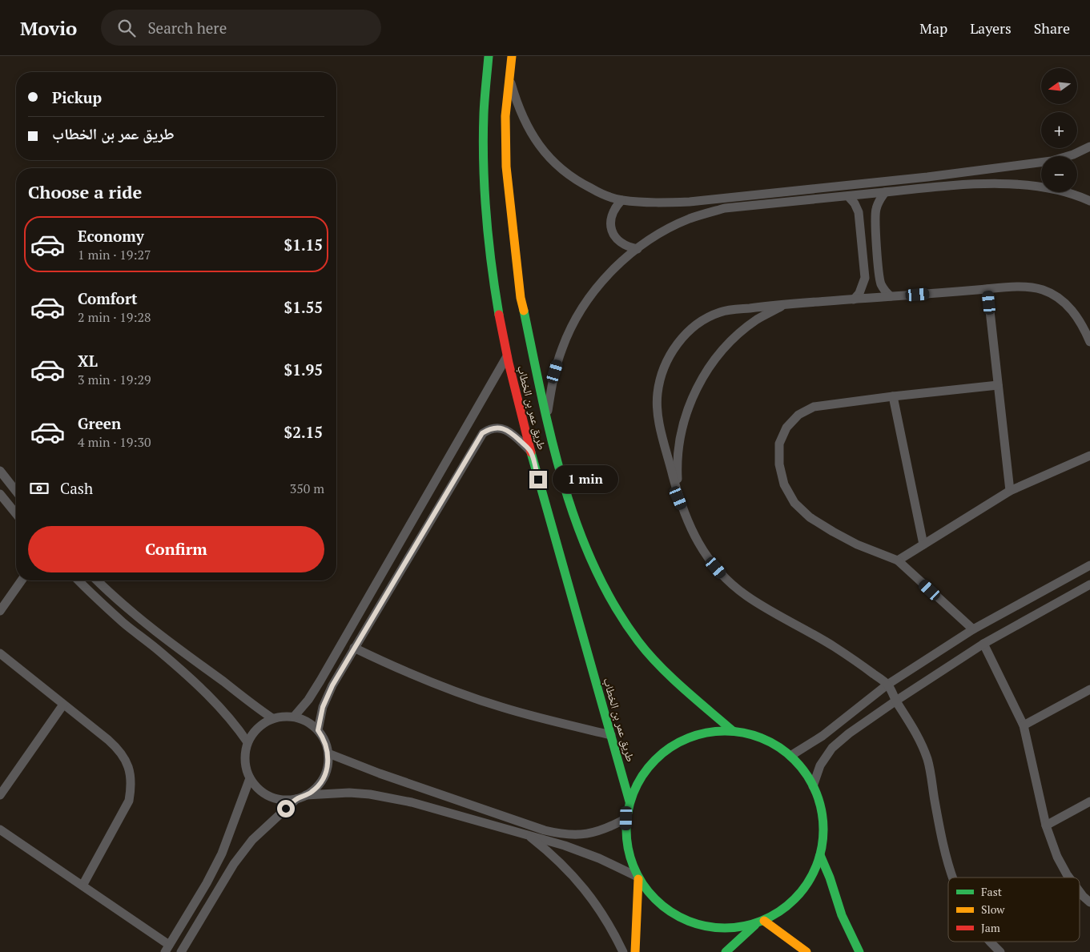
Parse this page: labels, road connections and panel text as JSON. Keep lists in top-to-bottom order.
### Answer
{
  "streets": {
    "street": ["طريق عمر بن الخطاب"]
  },
  "legend": ["Fast", "Slow", "Jam"],
  "north": "left",
  "page": {
    "header": "Movio",
    "search": "Search here",
    "nav": ["Map", "Layers", "Share"],
    "map_buttons": ["+", "−"],
    "banner": ["Pickup", "طريق عمر بن الخطاب"],
    "heading": "Choose a ride",
    "list": [
      {
        "name": "Economy",
        "note": "1 min · 19:27",
        "value": "$1.15"
      },
      {
        "name": "Comfort",
        "note": "2 min · 19:28",
        "value": "$1.55"
      },
      {
        "name": "XL",
        "note": "3 min · 19:29",
        "value": "$1.95"
      },
      {
        "name": "Green",
        "note": "4 min · 19:30",
        "value": "$2.15"
      }
    ],
    "bubble": "1 min",
    "pay": ["Cash", "350 m"],
    "buttons": "Confirm"
  }
}
